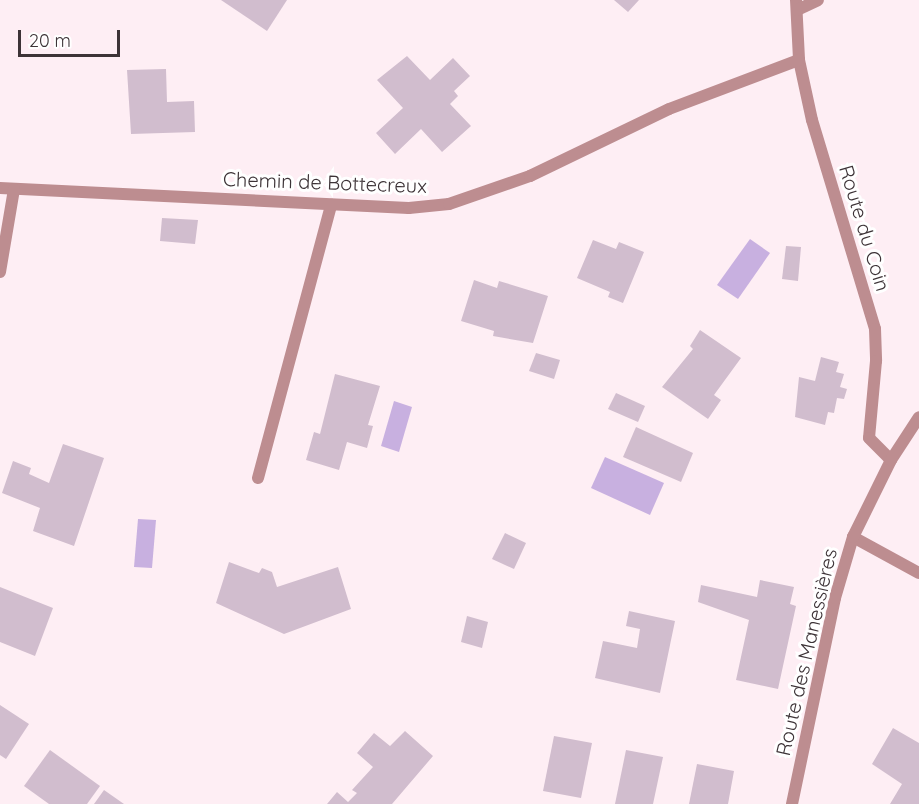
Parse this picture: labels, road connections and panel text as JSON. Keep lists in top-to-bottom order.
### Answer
{
  "streets": {
    "street": ["Chemin de Bottecreux", "Route du Coin", "Route des Manessières"]
  },
  "crossings": [
    ["Chemin de Bottecreux", "Route du Coin"],
    ["Route du Coin", "Route des Manessières"]
  ],
  "scale_bar": "20 m"
}
